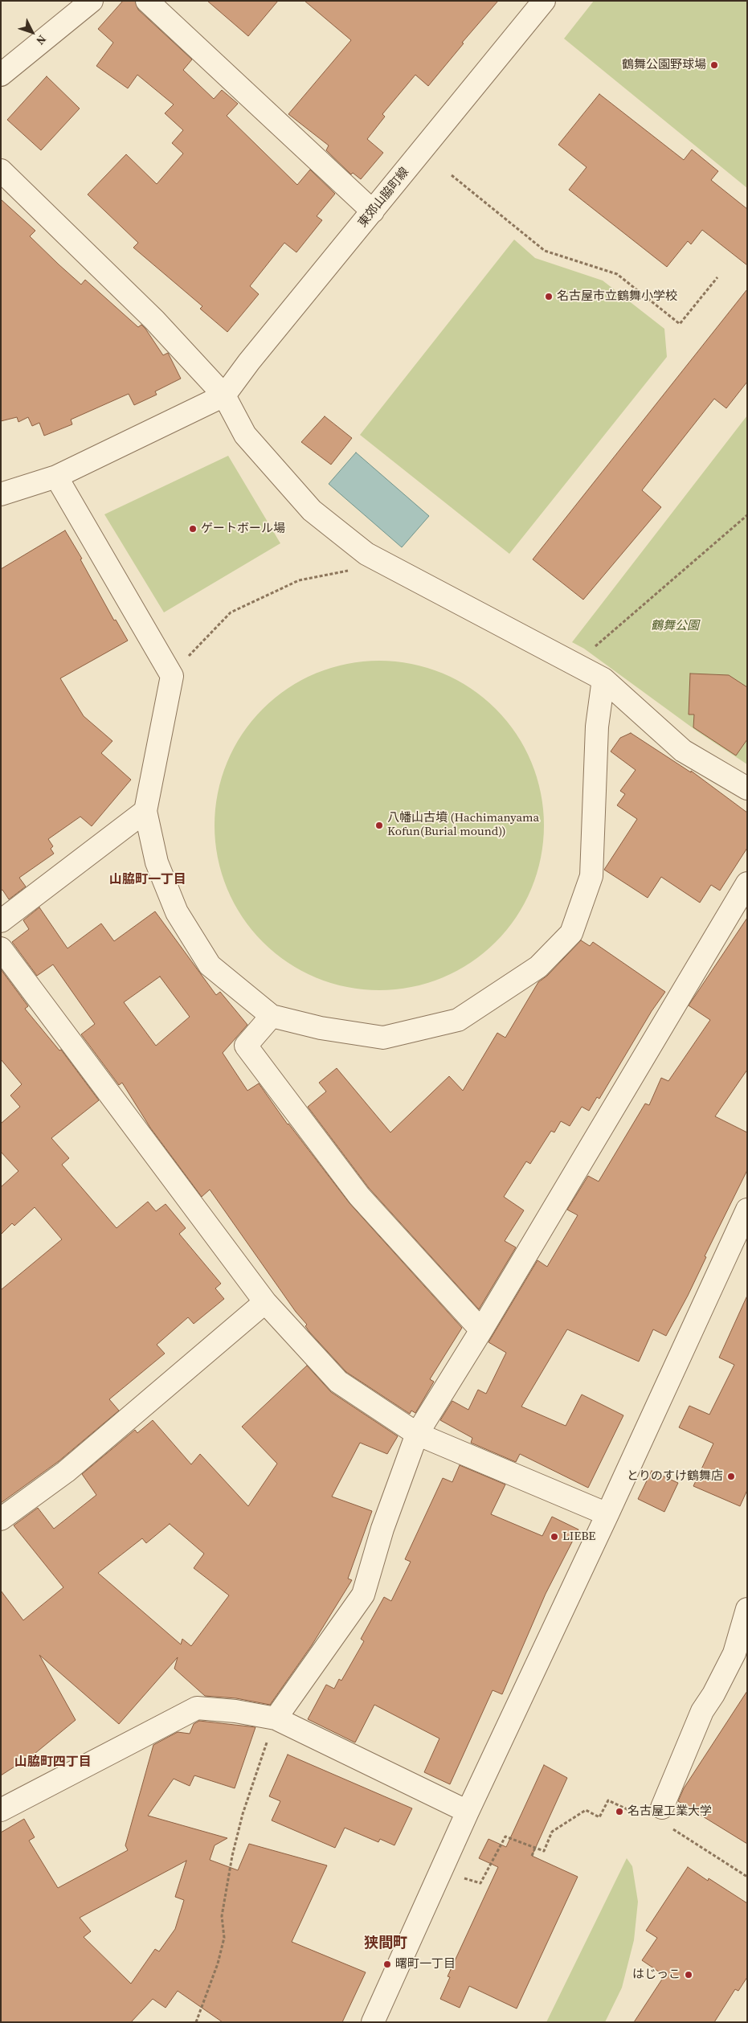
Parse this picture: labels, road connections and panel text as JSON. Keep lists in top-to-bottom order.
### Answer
{
  "streets": {
    "street": ["東郊山脇町線"]
  },
  "districts": ["山脇町一丁目", "山脇町四丁目", "狭間町"],
  "parks": ["鶴舞公園"],
  "places": [
    "鶴舞公園野球場",
    "名古屋市立鶴舞小学校",
    "ゲートボール場",
    "八幡山古墳 (Hachimanyama Kofun(Burial mound))",
    "とりのすけ鶴舞店",
    "LIEBE",
    "名古屋工業大学",
    "曙町一丁目",
    "はじっこ"
  ],
  "north": "bottom right"
}
